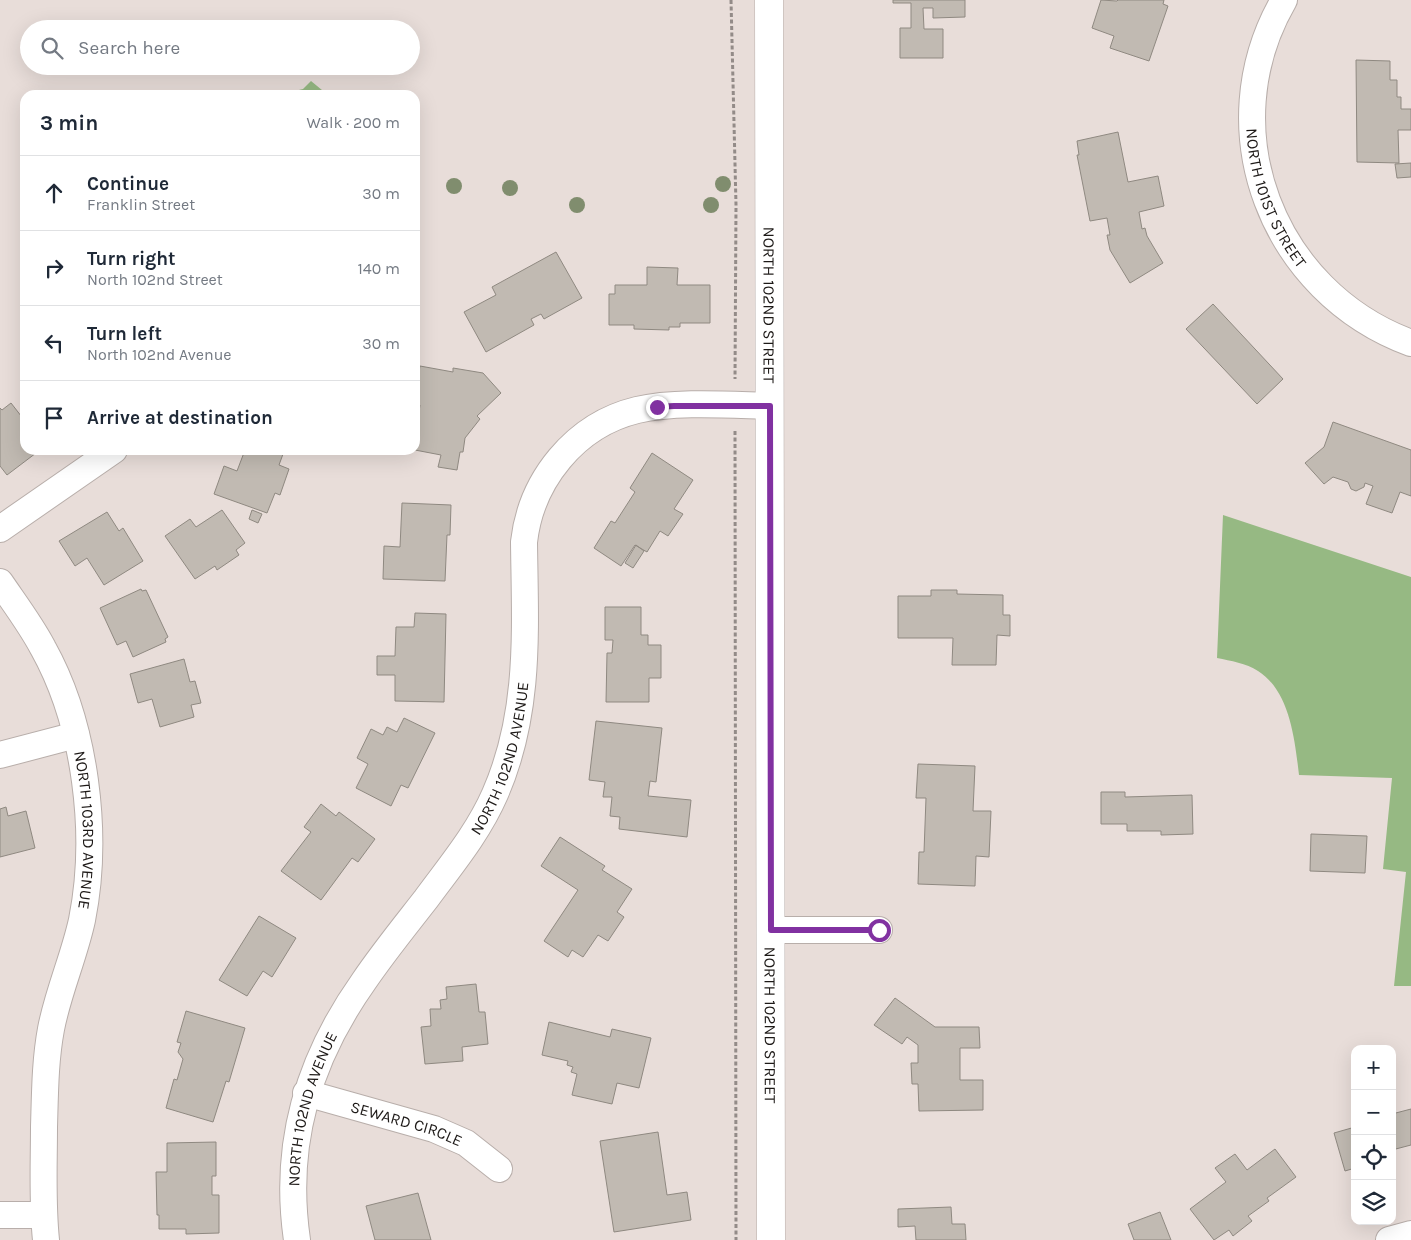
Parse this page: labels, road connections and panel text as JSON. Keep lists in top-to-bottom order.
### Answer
{
  "streets": {
    "main road": ["NORTH 102ND STREET"],
    "street": [
      "NORTH 101ST STREET",
      "NORTH 102ND AVENUE",
      "NORTH 103RD AVENUE",
      "SEWARD CIRCLE"
    ]
  },
  "crossings": [
    ["NORTH 102ND STREET", "NORTH 102ND AVENUE"],
    ["NORTH 102ND AVENUE", "SEWARD CIRCLE"]
  ],
  "page": {
    "search": "Search here",
    "heading": ["3 min", "Walk · 200 m"],
    "list": [
      ["Continue", "Franklin Street", "30 m"],
      ["Turn right", "North 102nd Street", "140 m"],
      ["Turn left", "North 102nd Avenue", "30 m"],
      "Arrive at destination"
    ],
    "map_buttons": ["+", "−"]
  }
}
